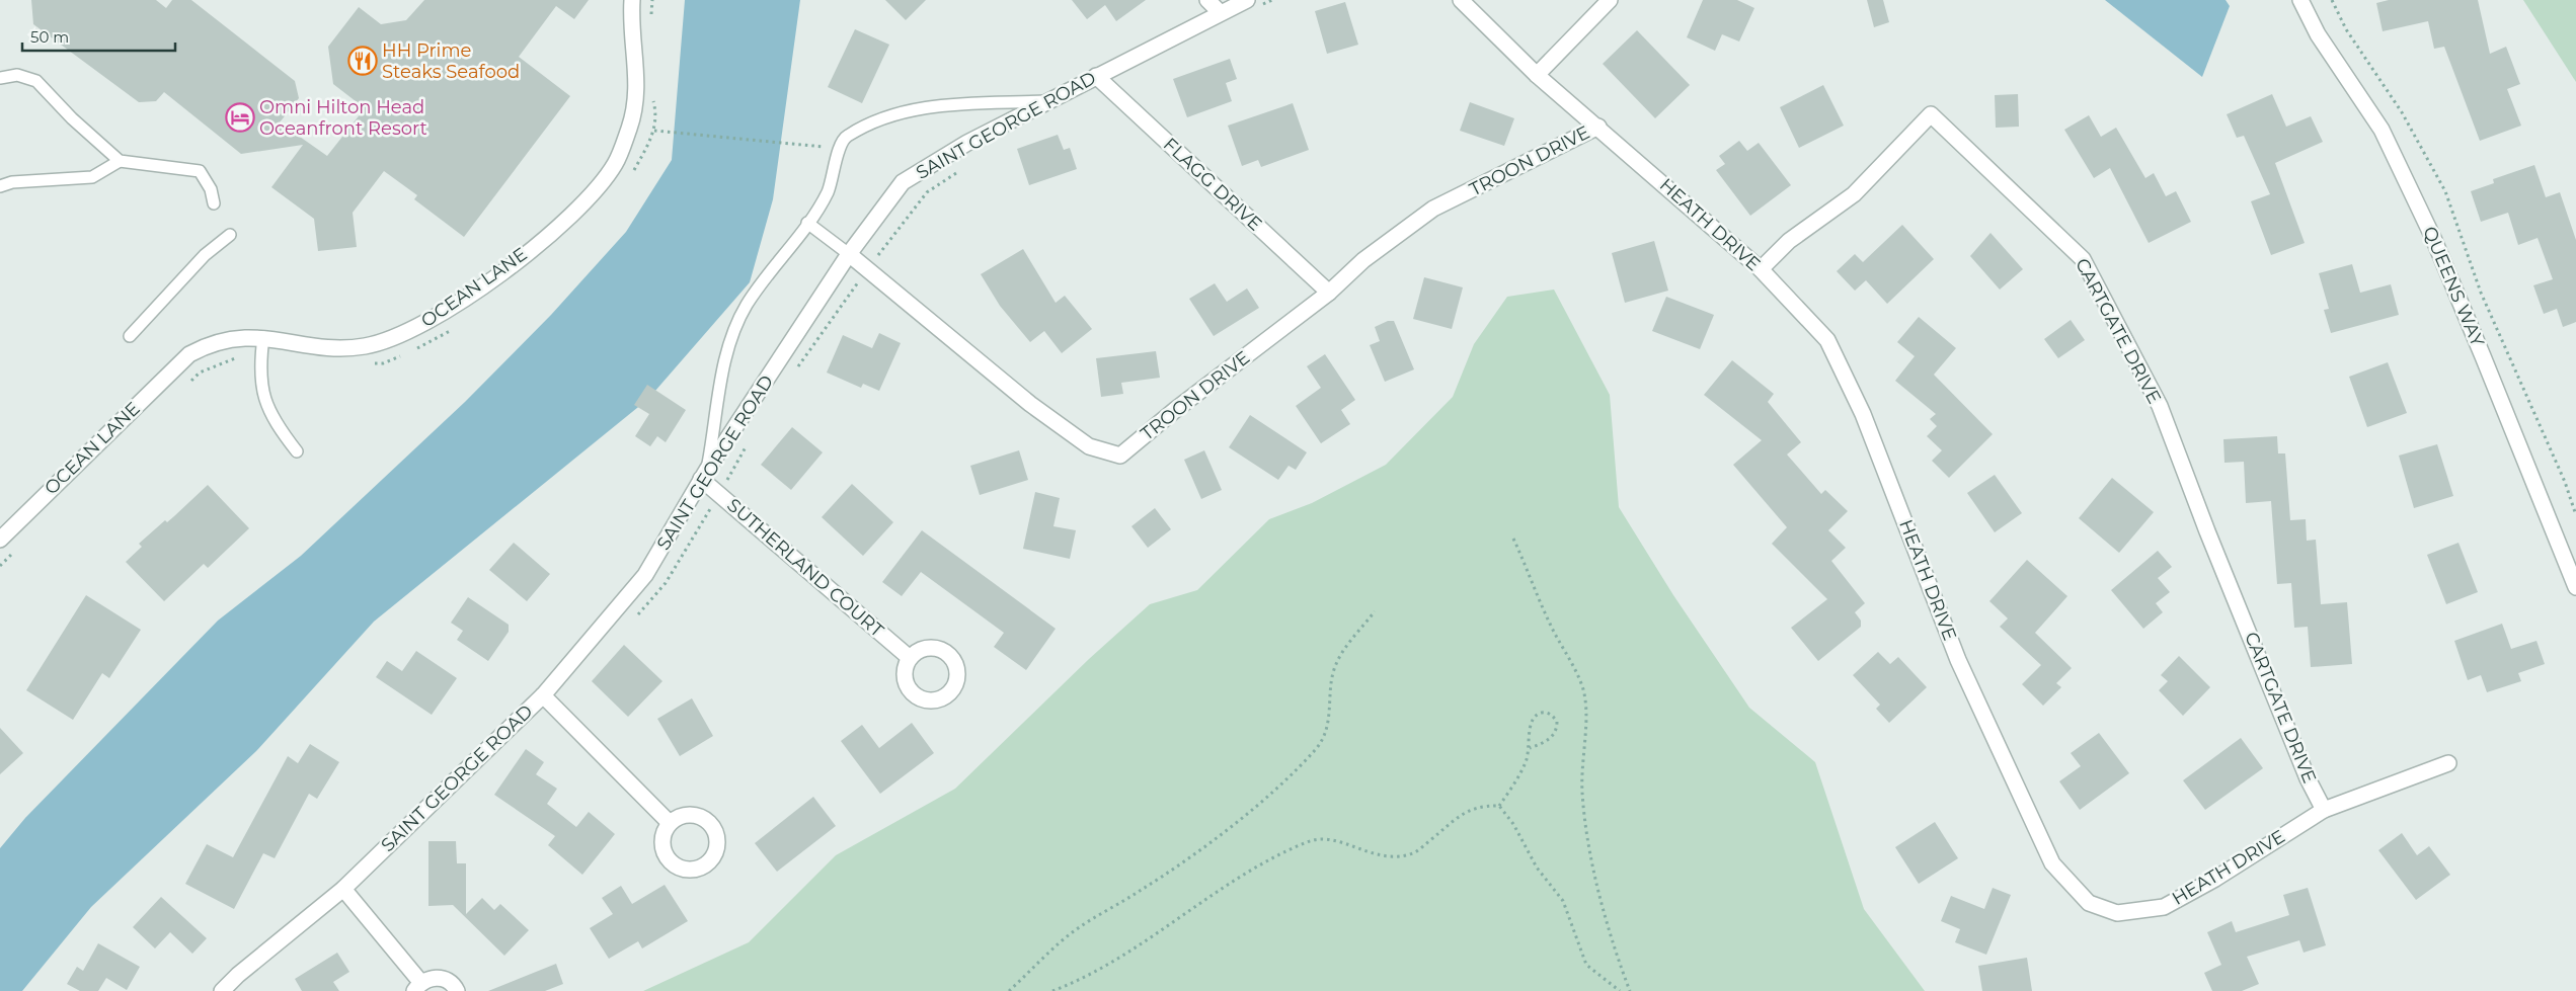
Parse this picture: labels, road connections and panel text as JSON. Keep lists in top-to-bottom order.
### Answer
{
  "streets": {
    "street": [
      "SAINT GEORGE ROAD",
      "TROON DRIVE",
      "FLAGG DRIVE",
      "HEATH DRIVE",
      "QUEENS WAY",
      "OCEAN LANE",
      "CARTGATE DRIVE",
      "SUTHERLAND COURT"
    ]
  },
  "crossings": [
    ["SAINT GEORGE ROAD", "TROON DRIVE"],
    ["SAINT GEORGE ROAD", "FLAGG DRIVE"],
    ["SAINT GEORGE ROAD", "SUTHERLAND COURT"],
    ["TROON DRIVE", "FLAGG DRIVE"],
    ["TROON DRIVE", "HEATH DRIVE"],
    ["HEATH DRIVE", "CARTGATE DRIVE"]
  ],
  "places": {
    "restaurant": ["HH Prime Steaks Seafood"],
    "hotel": ["Omni Hilton Head Oceanfront Resort"]
  },
  "scale_bar": "50 m"
}
